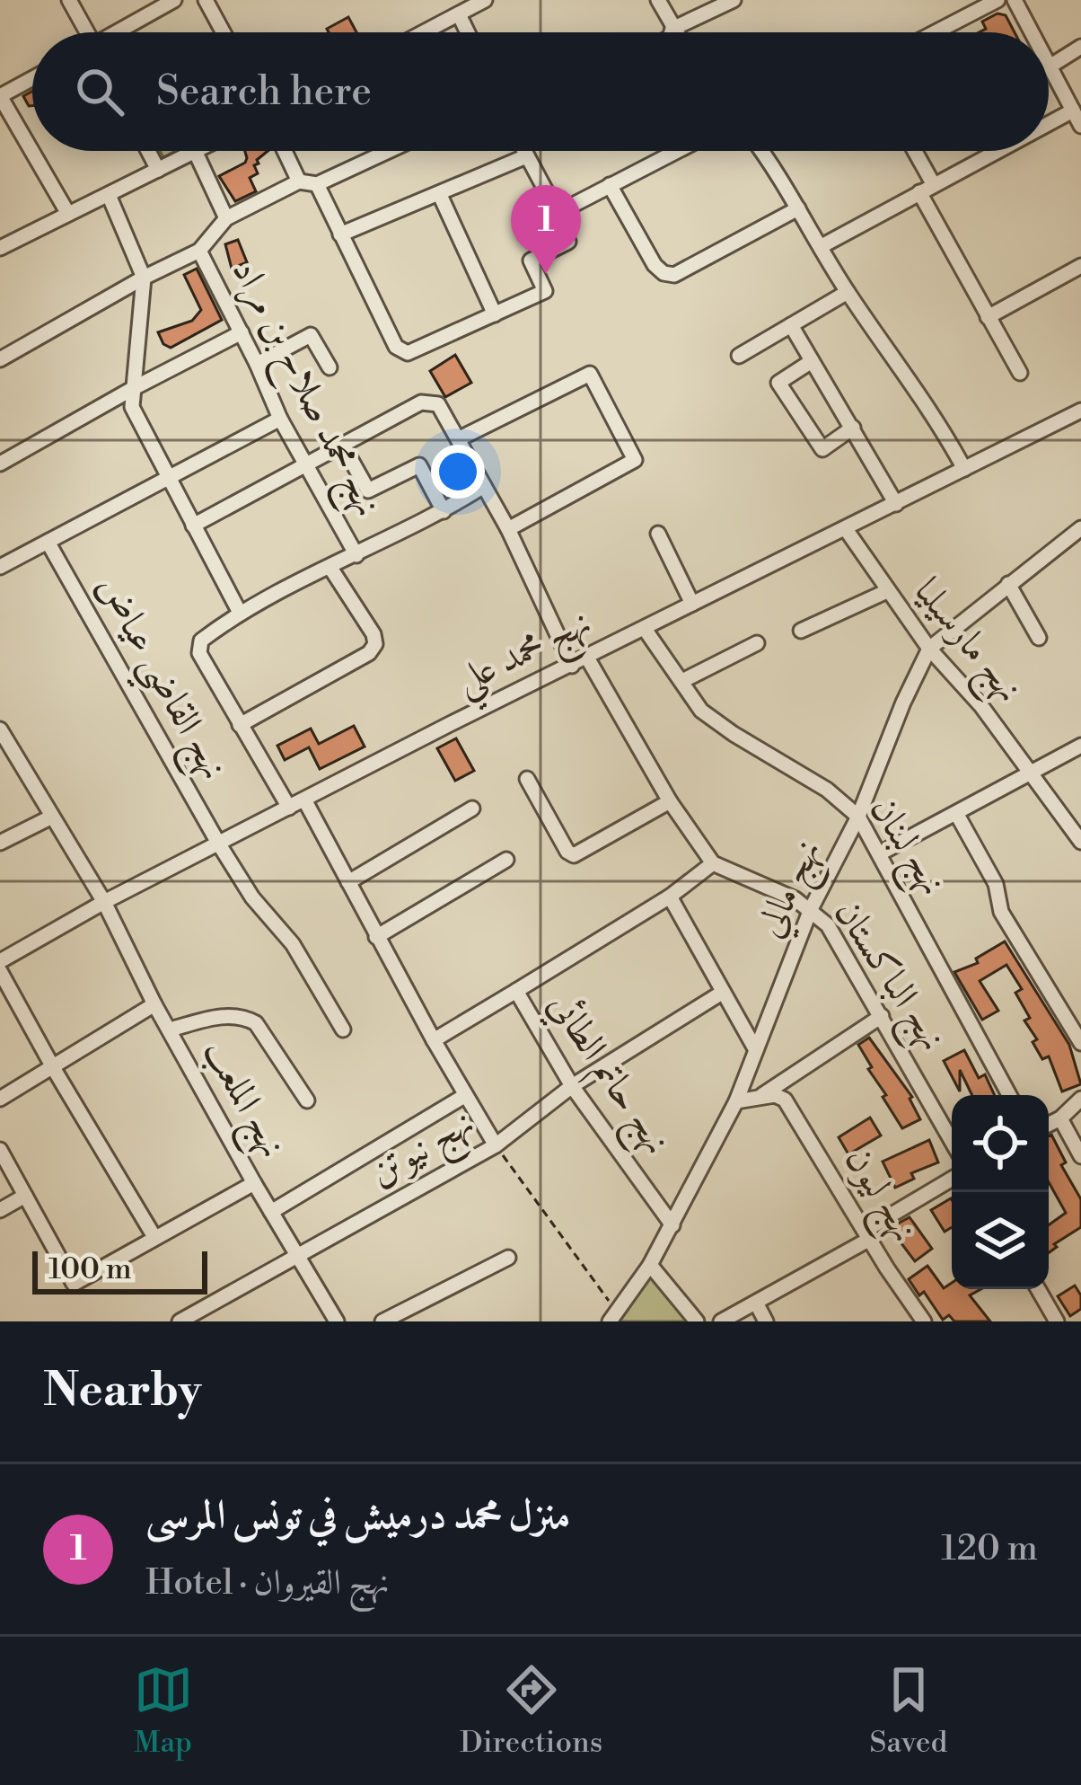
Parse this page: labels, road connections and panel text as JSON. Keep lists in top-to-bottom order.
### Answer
{
  "streets": {
    "street": [
      "نهج محمد صلاح بن مراد",
      "نهج مارسيليا",
      "نهج محمد علي",
      "نهج القاضي عياض",
      "نهج لبنان",
      "نهج مالي",
      "نهج الباكستان",
      "نهج حاتم الطائي",
      "نهج الملعب",
      "نهج نيوتن",
      "نهج ليون"
    ]
  },
  "crossings": [
    ["نهج مارسيليا", "نهج محمد علي"],
    ["نهج مارسيليا", "نهج مالي"],
    ["نهج محمد علي", "نهج القاضي عياض"],
    ["نهج محمد علي", "نهج لبنان"],
    ["نهج محمد علي", "نهج الملعب"],
    ["نهج لبنان", "نهج مالي"],
    ["نهج مالي", "نهج الباكستان"],
    ["نهج مالي", "نهج حاتم الطائي"],
    ["نهج الباكستان", "نهج حاتم الطائي"],
    ["نهج حاتم الطائي", "نهج نيوتن"],
    ["نهج الملعب", "نهج نيوتن"]
  ],
  "scale_bar": "100 m",
  "page": {
    "search": "Search here",
    "pins": "1",
    "scale": "100 m",
    "heading": "Nearby",
    "list": [
      {
        "mark": "1",
        "name": "منزل محمد درميش في تونس المرسى",
        "note": "Hotel · نهج القيروان",
        "value": "120 m"
      }
    ],
    "nav": ["Map", "Directions", "Saved"]
  }
}
